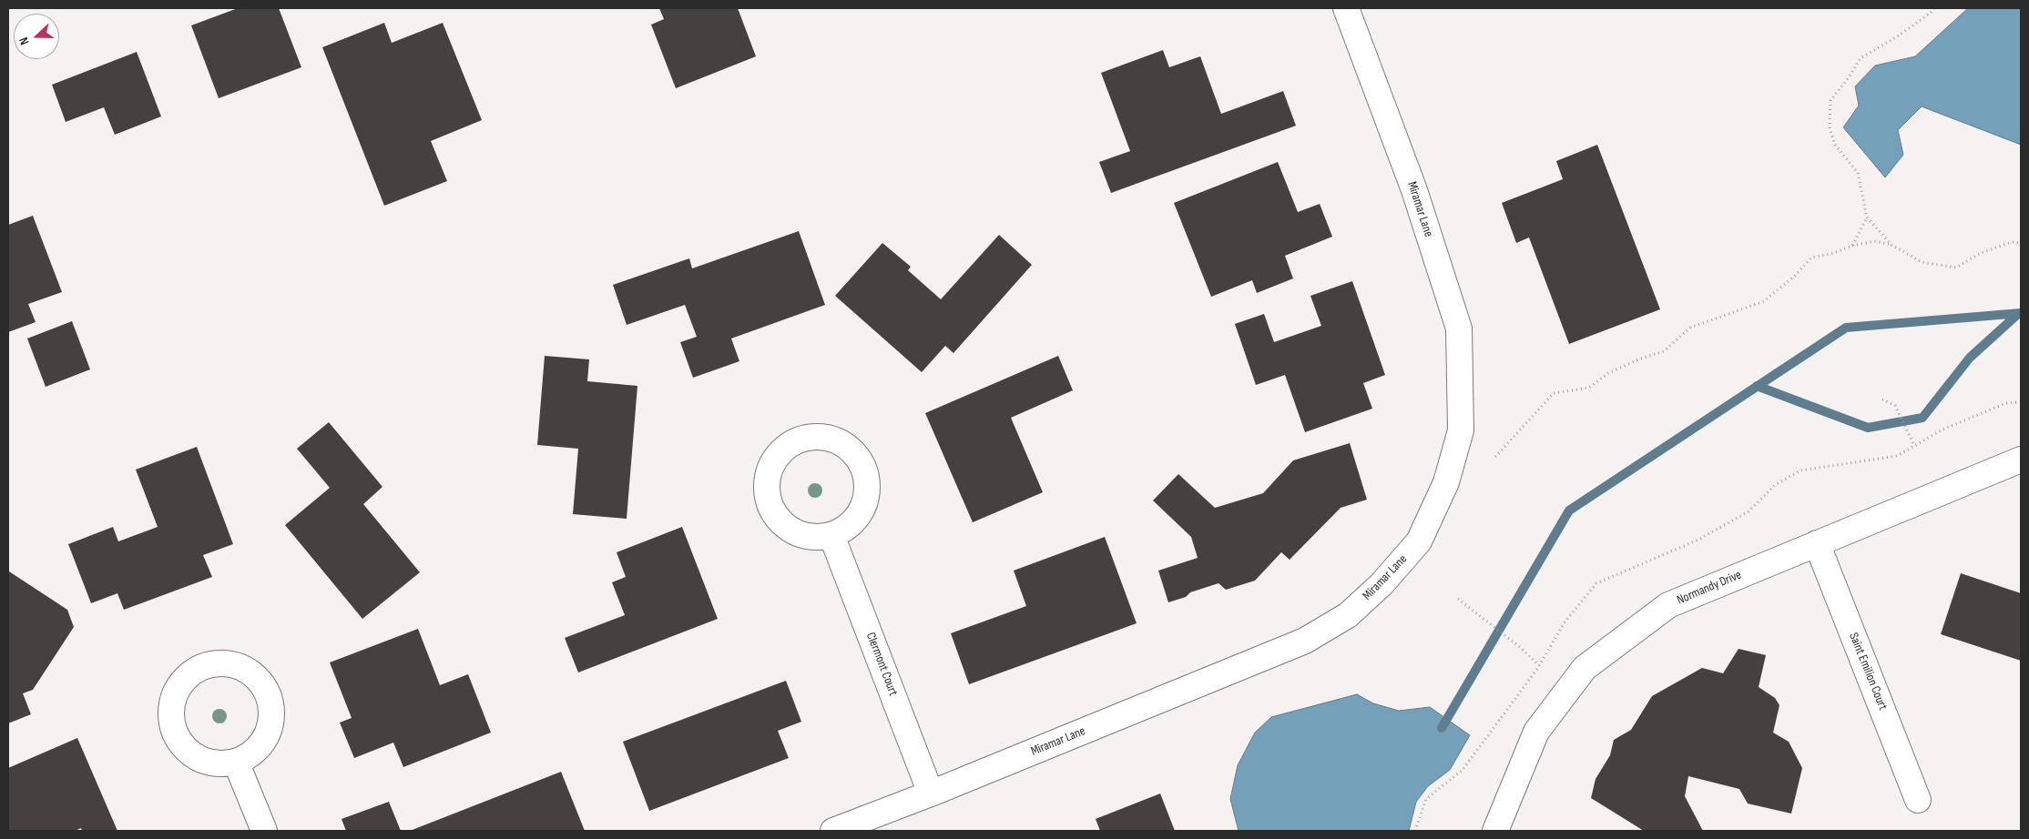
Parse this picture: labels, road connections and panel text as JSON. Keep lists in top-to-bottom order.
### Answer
{
  "streets": {
    "street": [
      "Miramar Lane",
      "Normandy Drive",
      "Clermont Court",
      "Saint Emilion Court"
    ]
  },
  "crossings": [
    ["Miramar Lane", "Clermont Court"],
    ["Normandy Drive", "Saint Emilion Court"]
  ],
  "north": "left"
}
